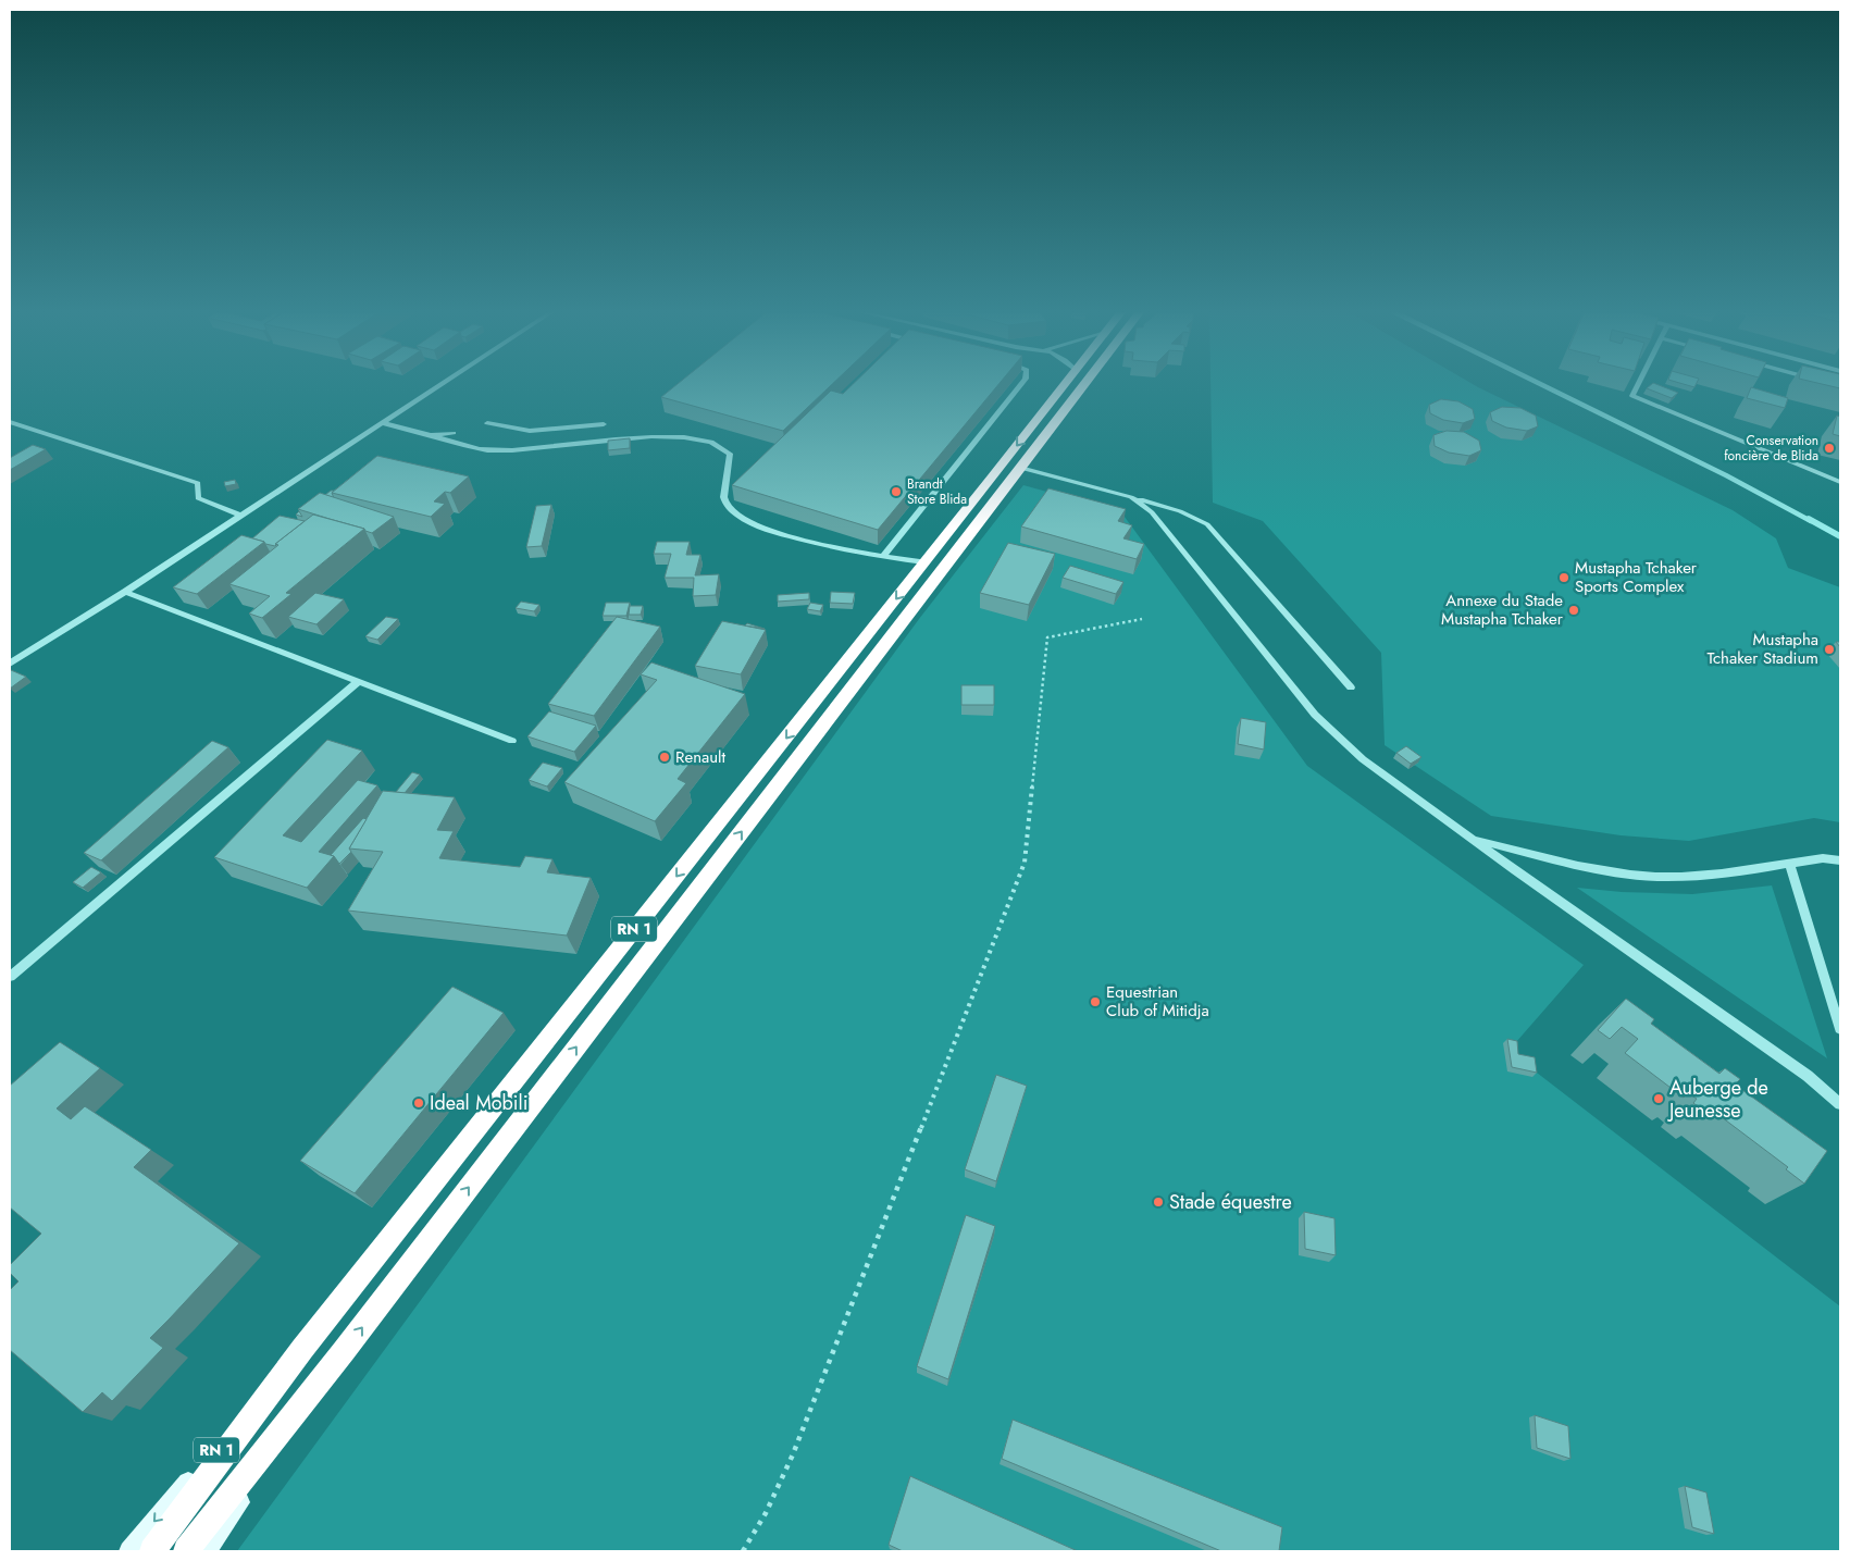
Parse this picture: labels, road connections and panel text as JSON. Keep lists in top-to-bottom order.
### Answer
{
  "streets": {
    "highway": ["RN 1"]
  },
  "places": [
    "Conservation foncière de Blida",
    "Brandt Store Blida",
    "Mustapha Tchaker Sports Complex",
    "Annexe du Stade Mustapha Tchaker",
    "Mustapha Tchaker Stadium",
    "Renault",
    "Equestrian Club of Mitidja",
    "Auberge de Jeunesse",
    "Ideal Mobili",
    "Stade équestre"
  ]
}
